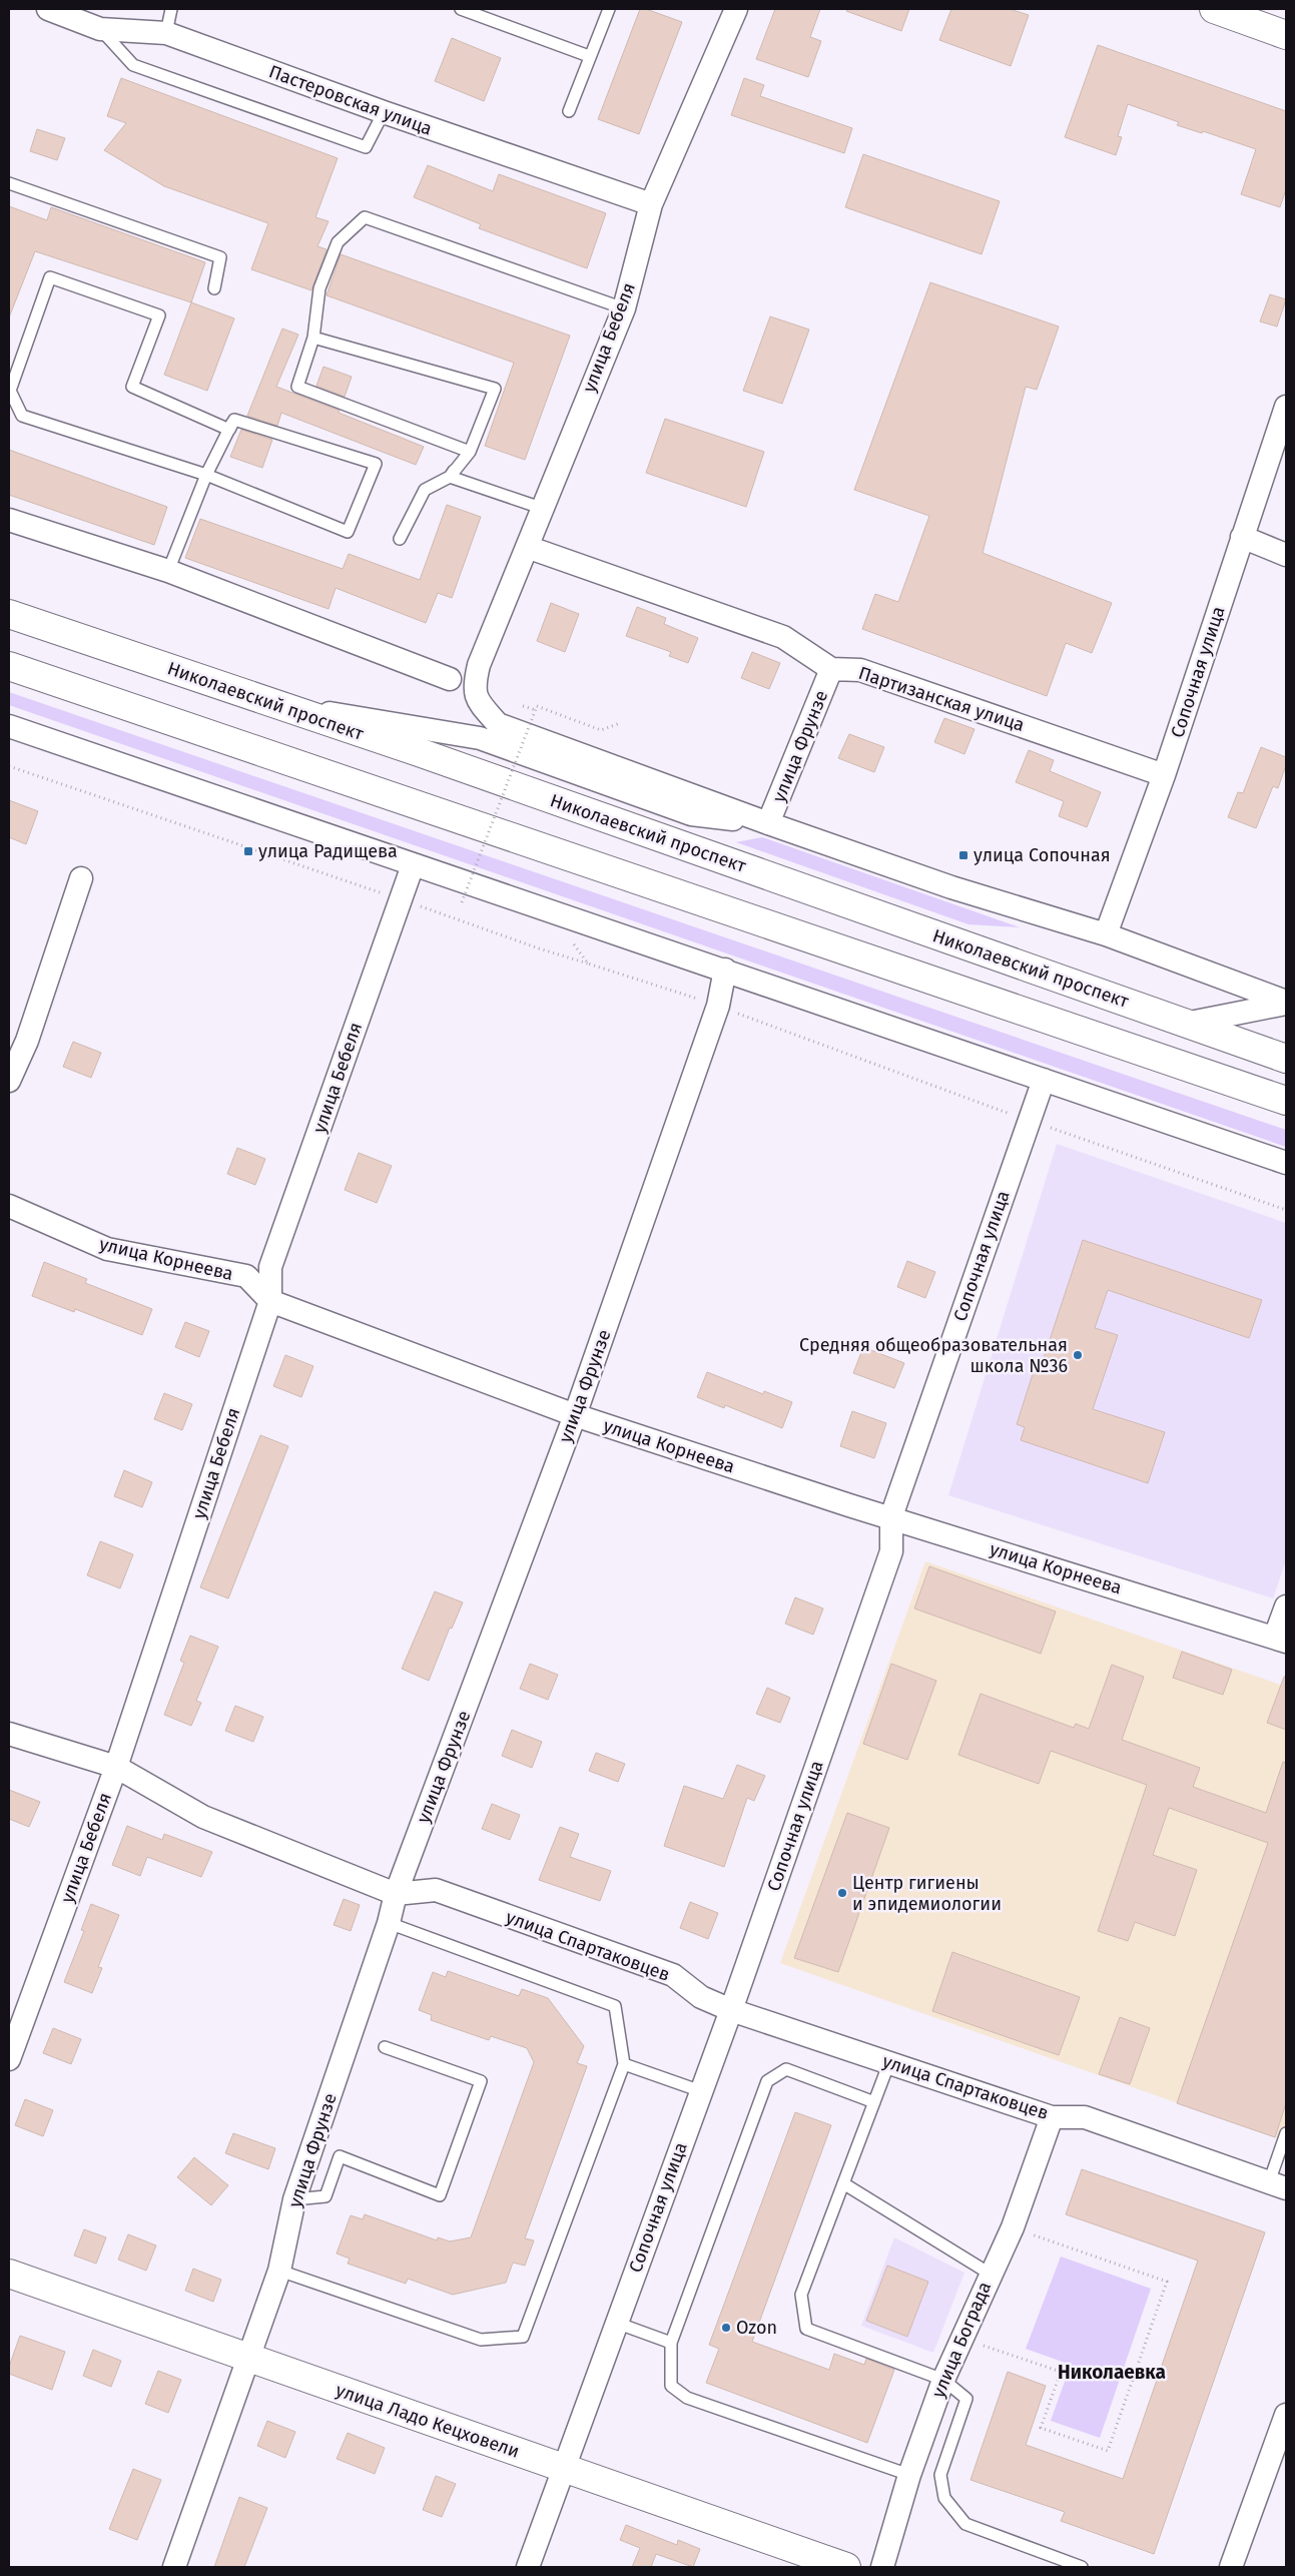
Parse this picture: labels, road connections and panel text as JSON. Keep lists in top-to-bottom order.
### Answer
{
  "streets": {
    "main road": ["Николаевский проспект", "улица Ладо Кецховели"],
    "street": [
      "Пастеровская улица",
      "улица Бебеля",
      "Сопочная улица",
      "Партизанская улица",
      "улица Фрунзе",
      "улица Корнеева",
      "улица Спартаковцев",
      "улица Бограда"
    ]
  },
  "crossings": [
    ["Пастеровская улица", "улица Бебеля"],
    ["улица Бебеля", "улица Фрунзе"],
    ["улица Бебеля", "улица Корнеева"],
    ["улица Бебеля", "улица Спартаковцев"],
    ["Сопочная улица", "Партизанская улица"],
    ["Сопочная улица", "улица Корнеева"],
    ["Сопочная улица", "улица Спартаковцев"],
    ["Сопочная улица", "улица Ладо Кецховели"],
    ["Партизанская улица", "улица Фрунзе"],
    ["улица Фрунзе", "улица Корнеева"],
    ["улица Фрунзе", "улица Спартаковцев"],
    ["улица Фрунзе", "улица Ладо Кецховели"],
    ["улица Спартаковцев", "улица Бограда"]
  ],
  "districts": ["Николаевка"],
  "places": {
    "transit": ["улица Радищева", "улица Сопочная"],
    "other": ["Средняя общеобразовательная школа №36", "Центр гигиены и эпидемиологии", "Ozon"]
  }
}
